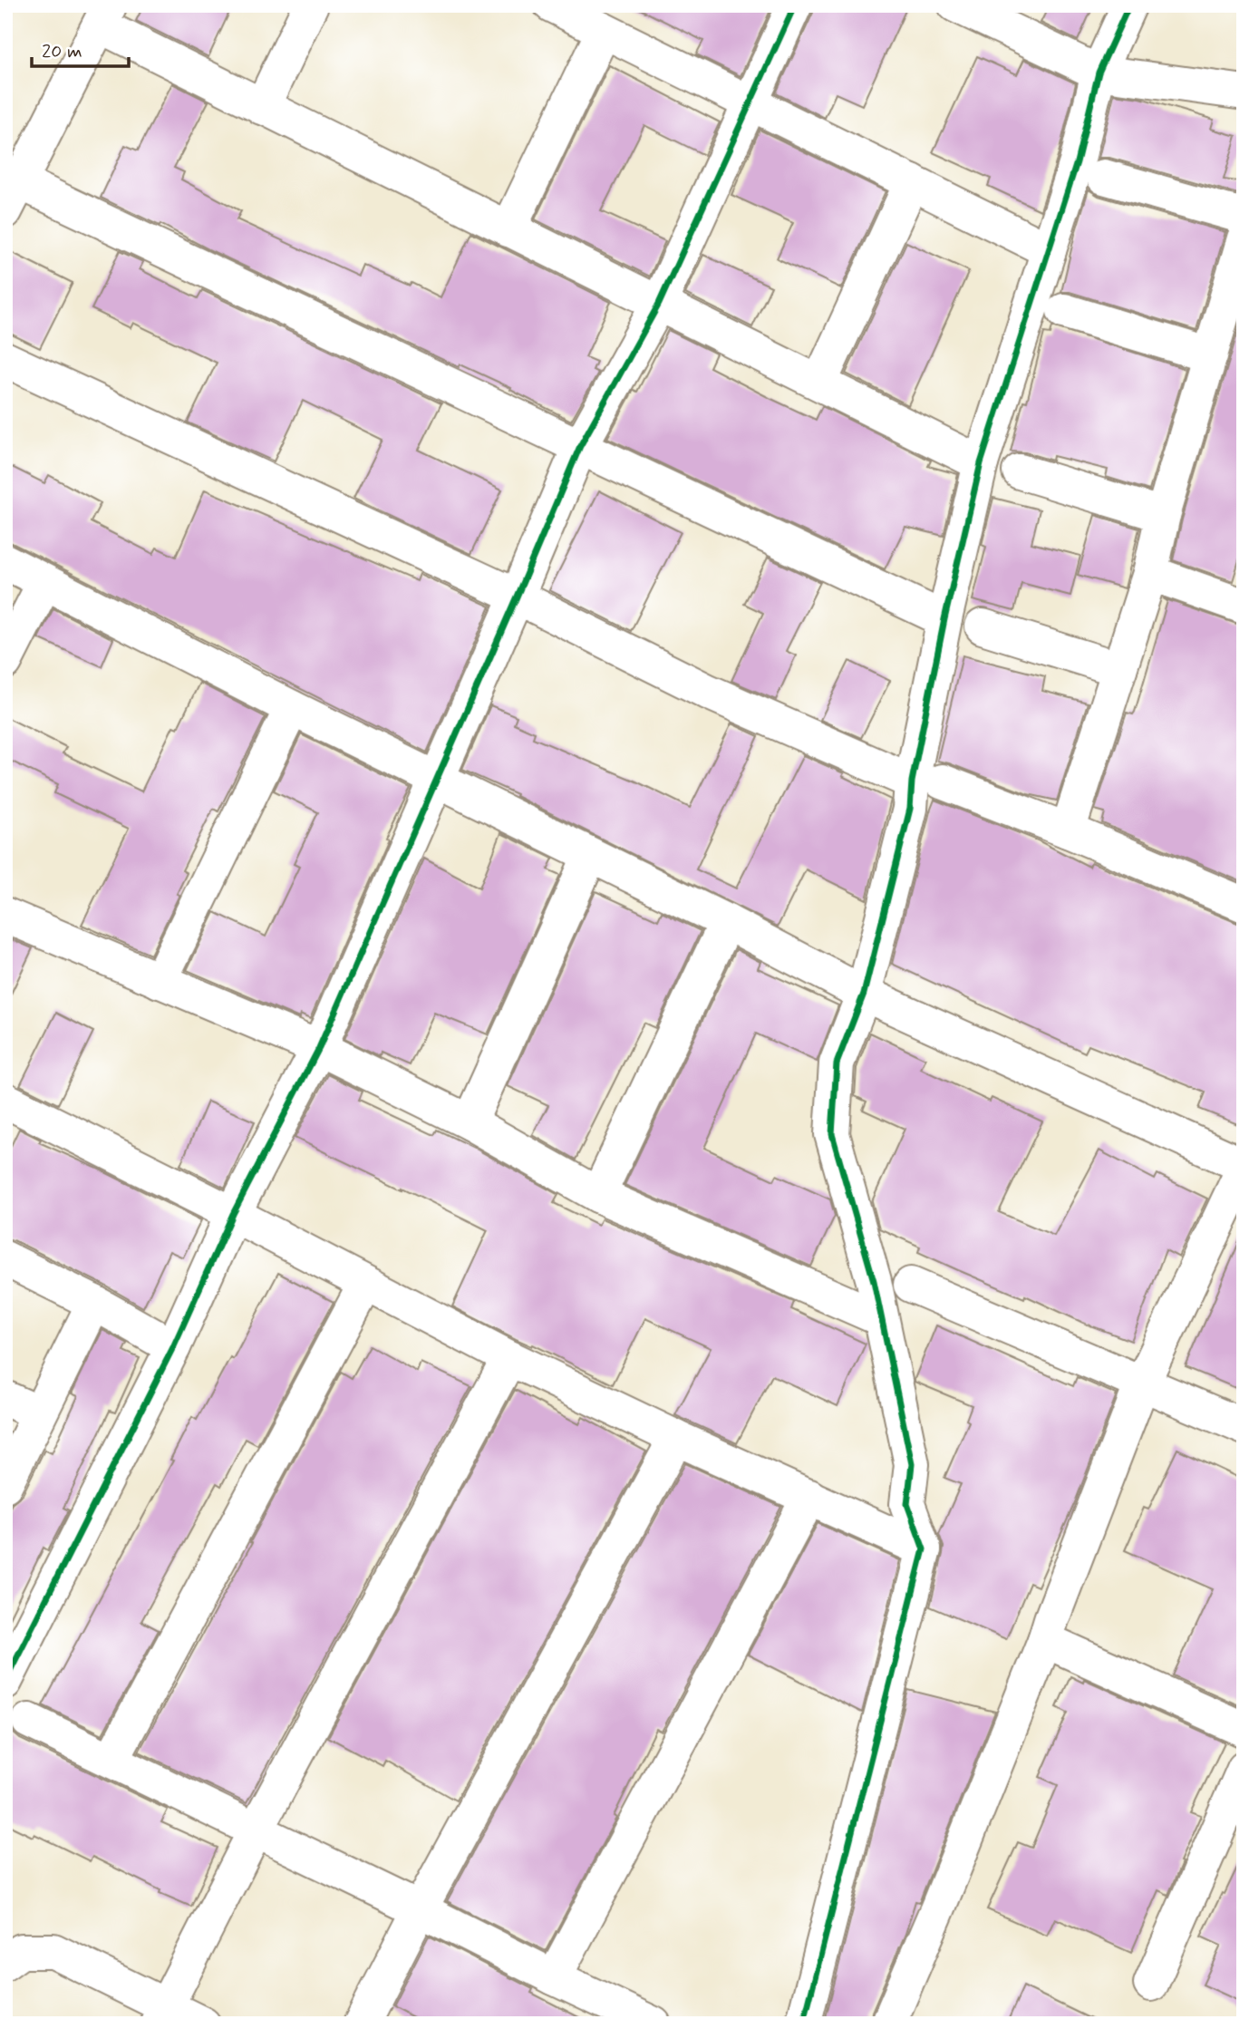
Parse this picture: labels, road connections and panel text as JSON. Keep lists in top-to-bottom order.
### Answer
{
  "scale_bar": "20 m"
}
